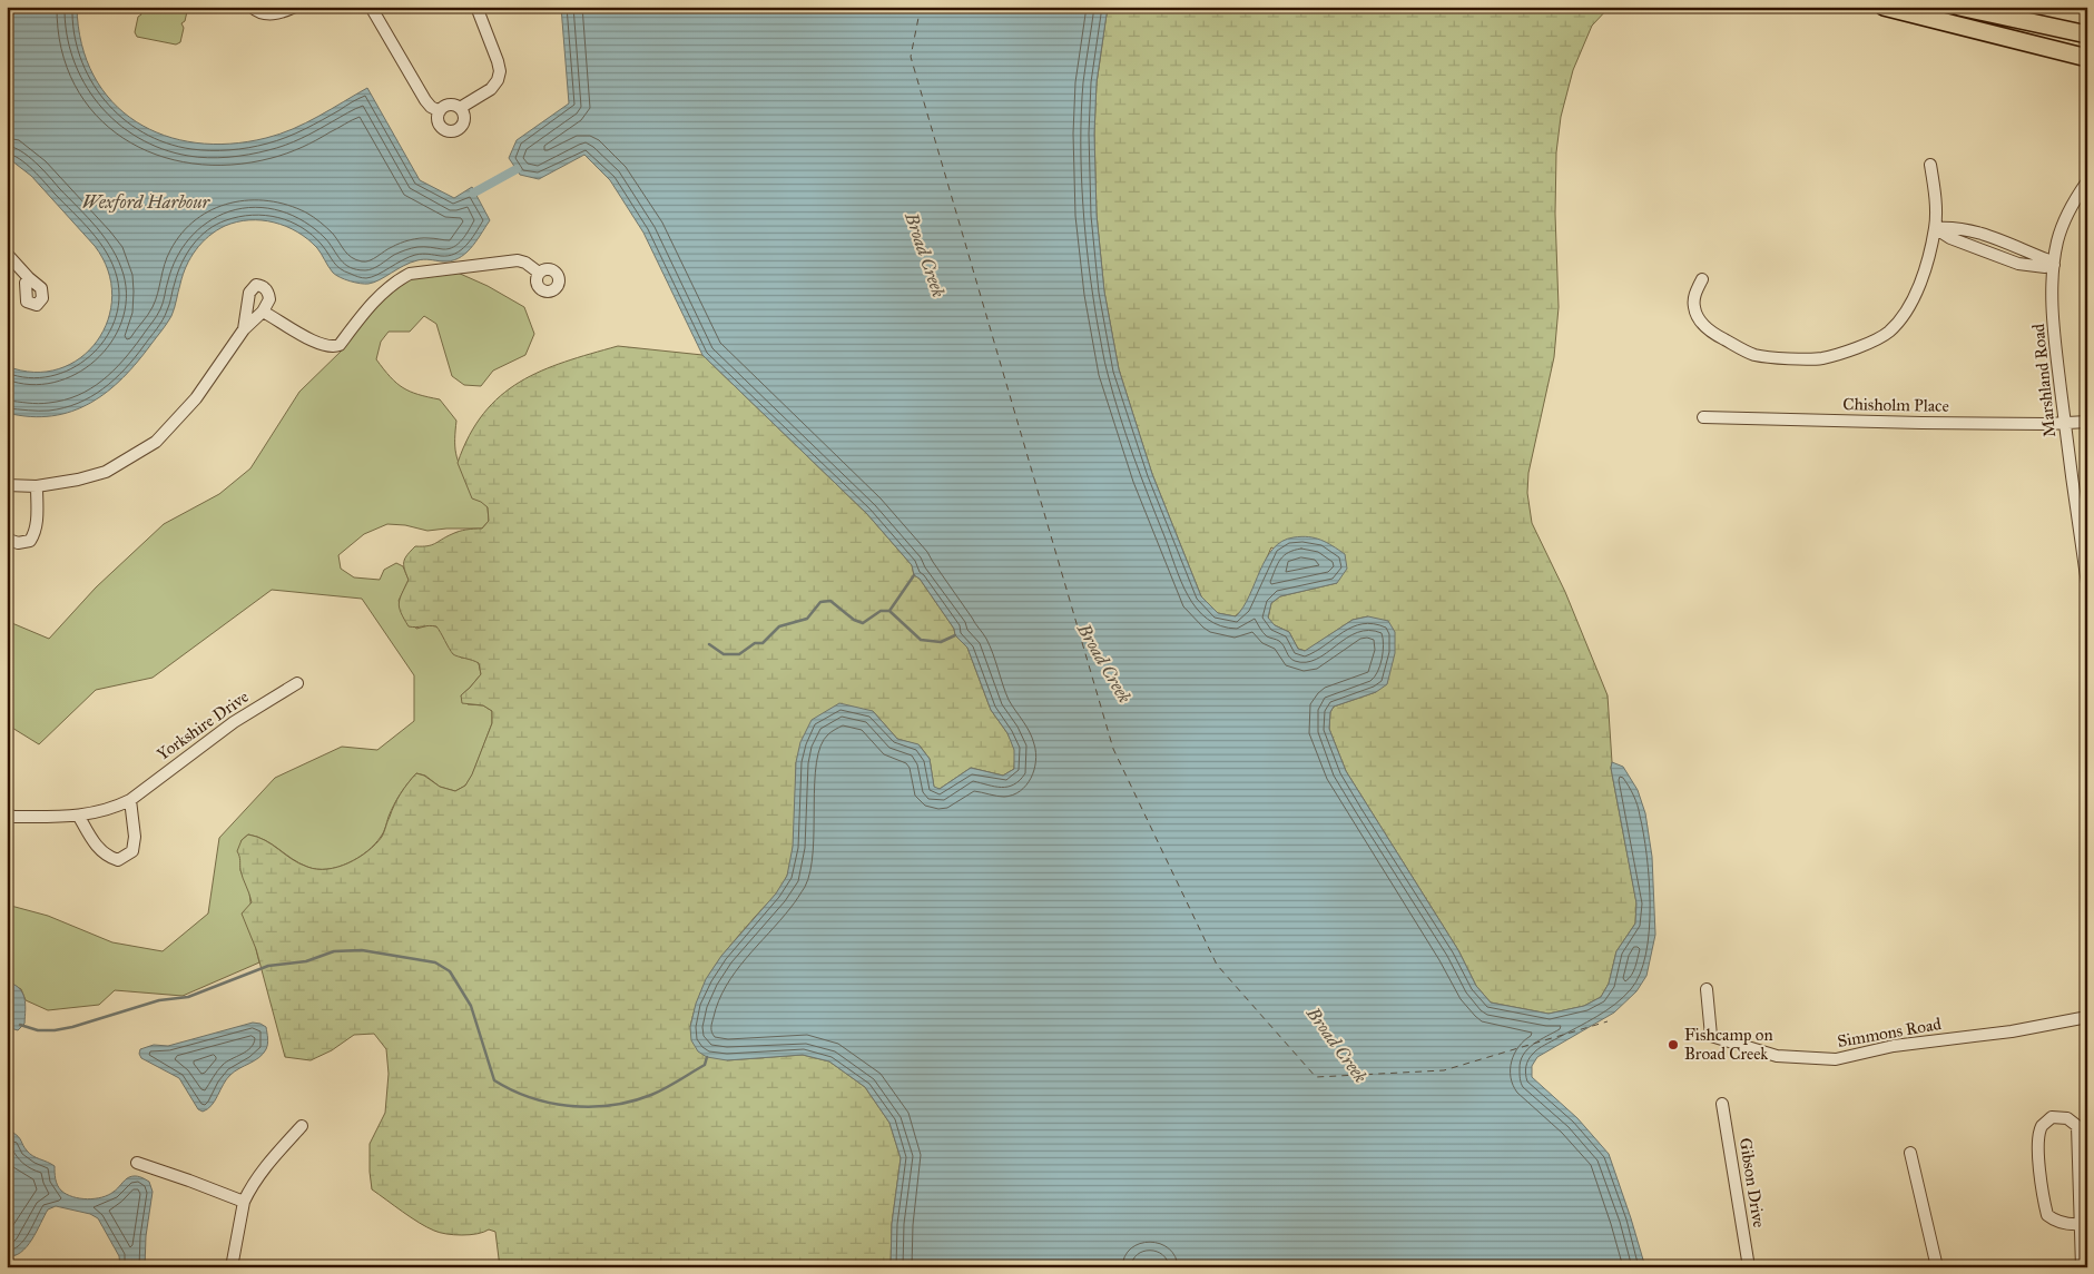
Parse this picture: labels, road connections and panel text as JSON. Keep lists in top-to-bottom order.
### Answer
{
  "streets": {
    "street": [
      "Marshland Road",
      "Chisholm Place",
      "Yorkshire Drive",
      "Simmons Road",
      "Gibson Drive"
    ]
  },
  "crossings": [
    ["Marshland Road", "Chisholm Place"]
  ],
  "water": ["Wexford Harbour", "Broad Creek"],
  "places": ["Fishcamp on Broad Creek"]
}
